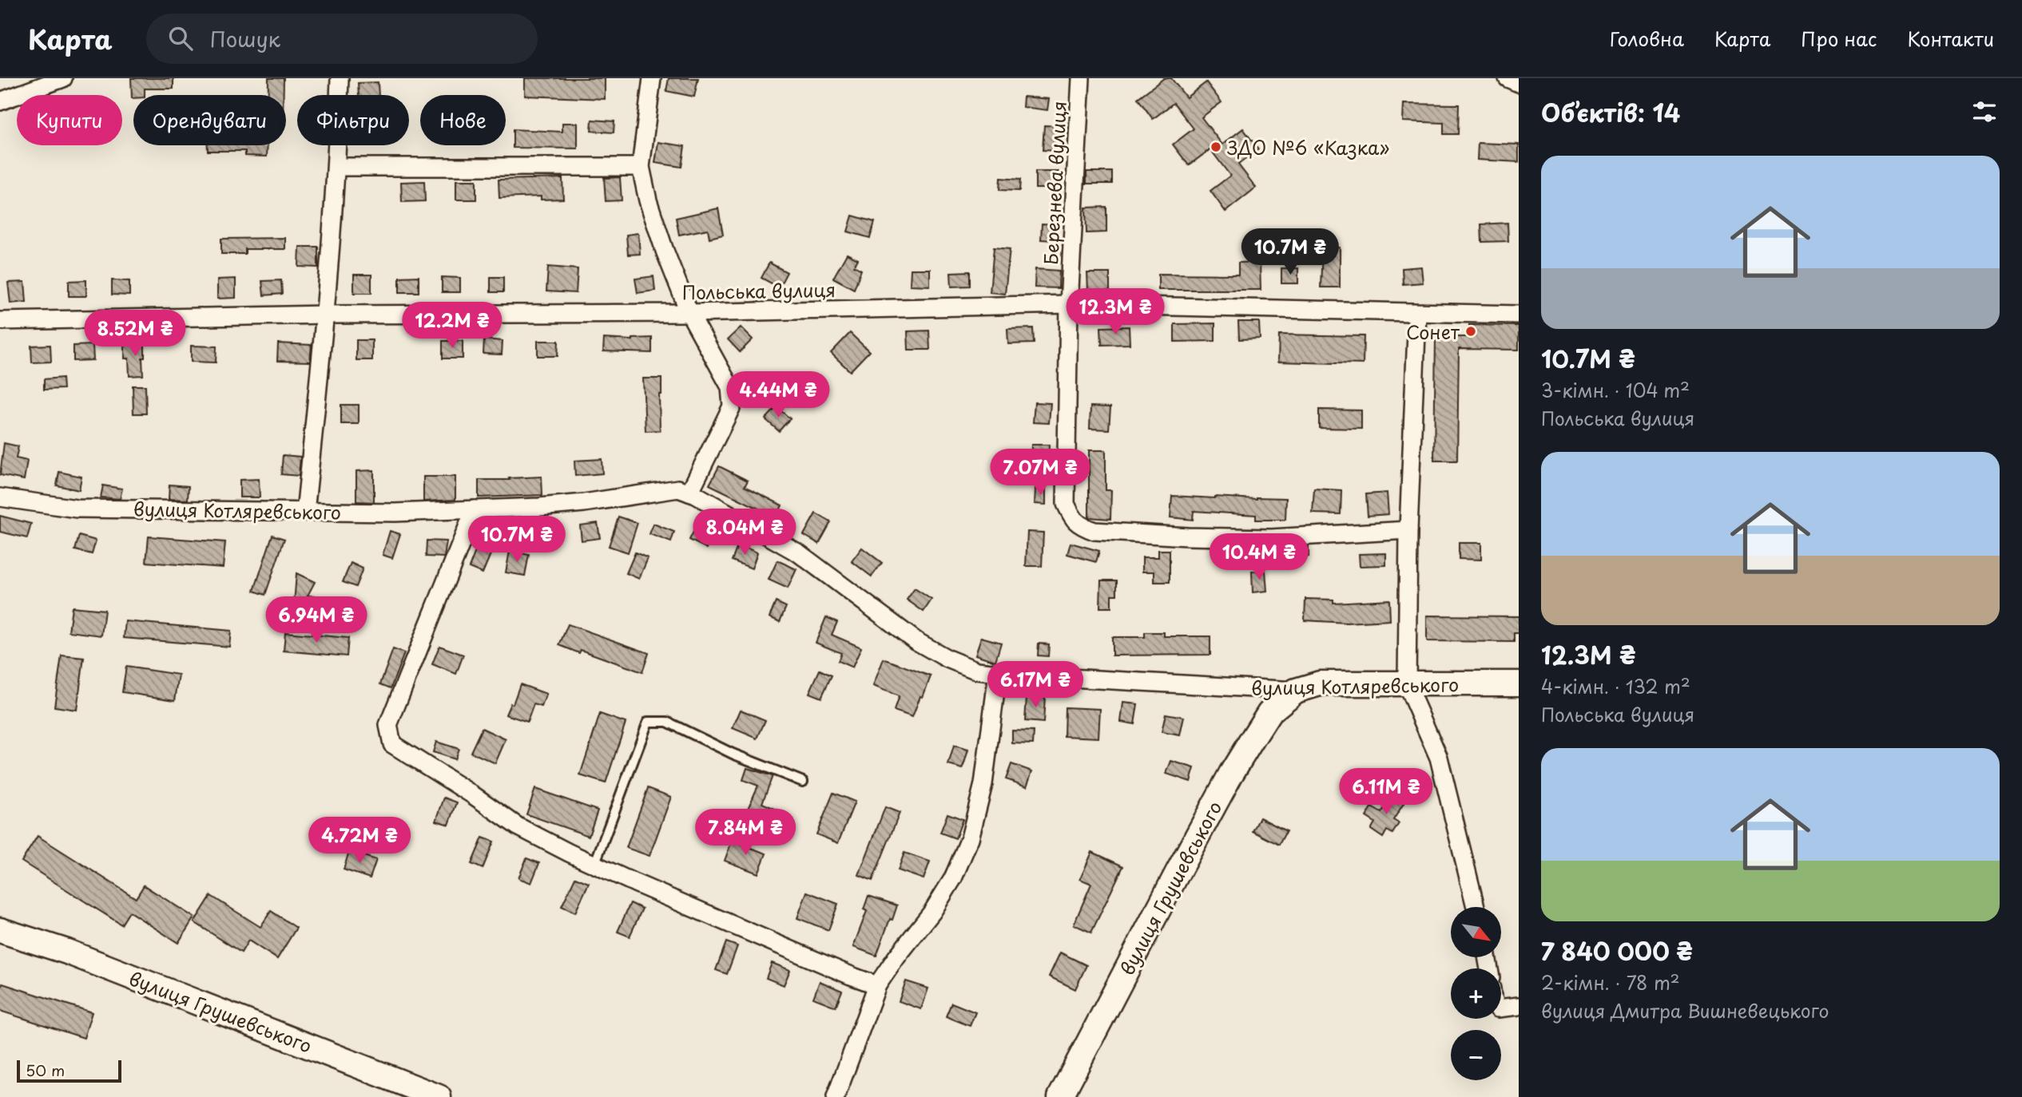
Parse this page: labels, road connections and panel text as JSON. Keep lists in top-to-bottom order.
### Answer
{
  "streets": {
    "main road": ["вулиця Котляревського", "вулиця Грушевського"],
    "street": ["Березнева вулиця", "Польська вулиця"]
  },
  "crossings": [
    ["Березнева вулиця", "Польська вулиця"],
    ["вулиця Котляревського", "вулиця Грушевського"]
  ],
  "places": ["ЗДО №6 «Казка»", "Сонет"],
  "scale_bar": "50 m",
  "north": "bottom right",
  "page": {
    "header": "Карта",
    "search": "Пошук",
    "nav": [
      "Головна",
      "Карта",
      "Про нас",
      "Контакти"
    ],
    "heading": "Об’єктів: 14",
    "chip": [
      "Купити",
      "Орендувати",
      "Фільтри",
      "Нове"
    ],
    "list": [
      {
        "name": "10.7M ₴",
        "note": "3-кімн. · 104 m² · Польська вулиця"
      },
      {
        "name": "12.3M ₴",
        "note": "4-кімн. · 132 m² · Польська вулиця"
      },
      {
        "name": "7 840 000 ₴",
        "note": "2-кімн. · 78 m² · вулиця Дмитра Вишневецького"
      }
    ],
    "price": [
      "10.7M ₴",
      "12.3M ₴",
      "12.2M ₴",
      "8.52M ₴",
      "4.44M ₴",
      "7.07M ₴",
      "8.04M ₴",
      "10.7M ₴",
      "10.4M ₴",
      "6.94M ₴",
      "6.17M ₴",
      "6.11M ₴",
      "7.84M ₴",
      "4.72M ₴"
    ],
    "map_buttons": ["+", "−"],
    "scale": "50 m"
  }
}
